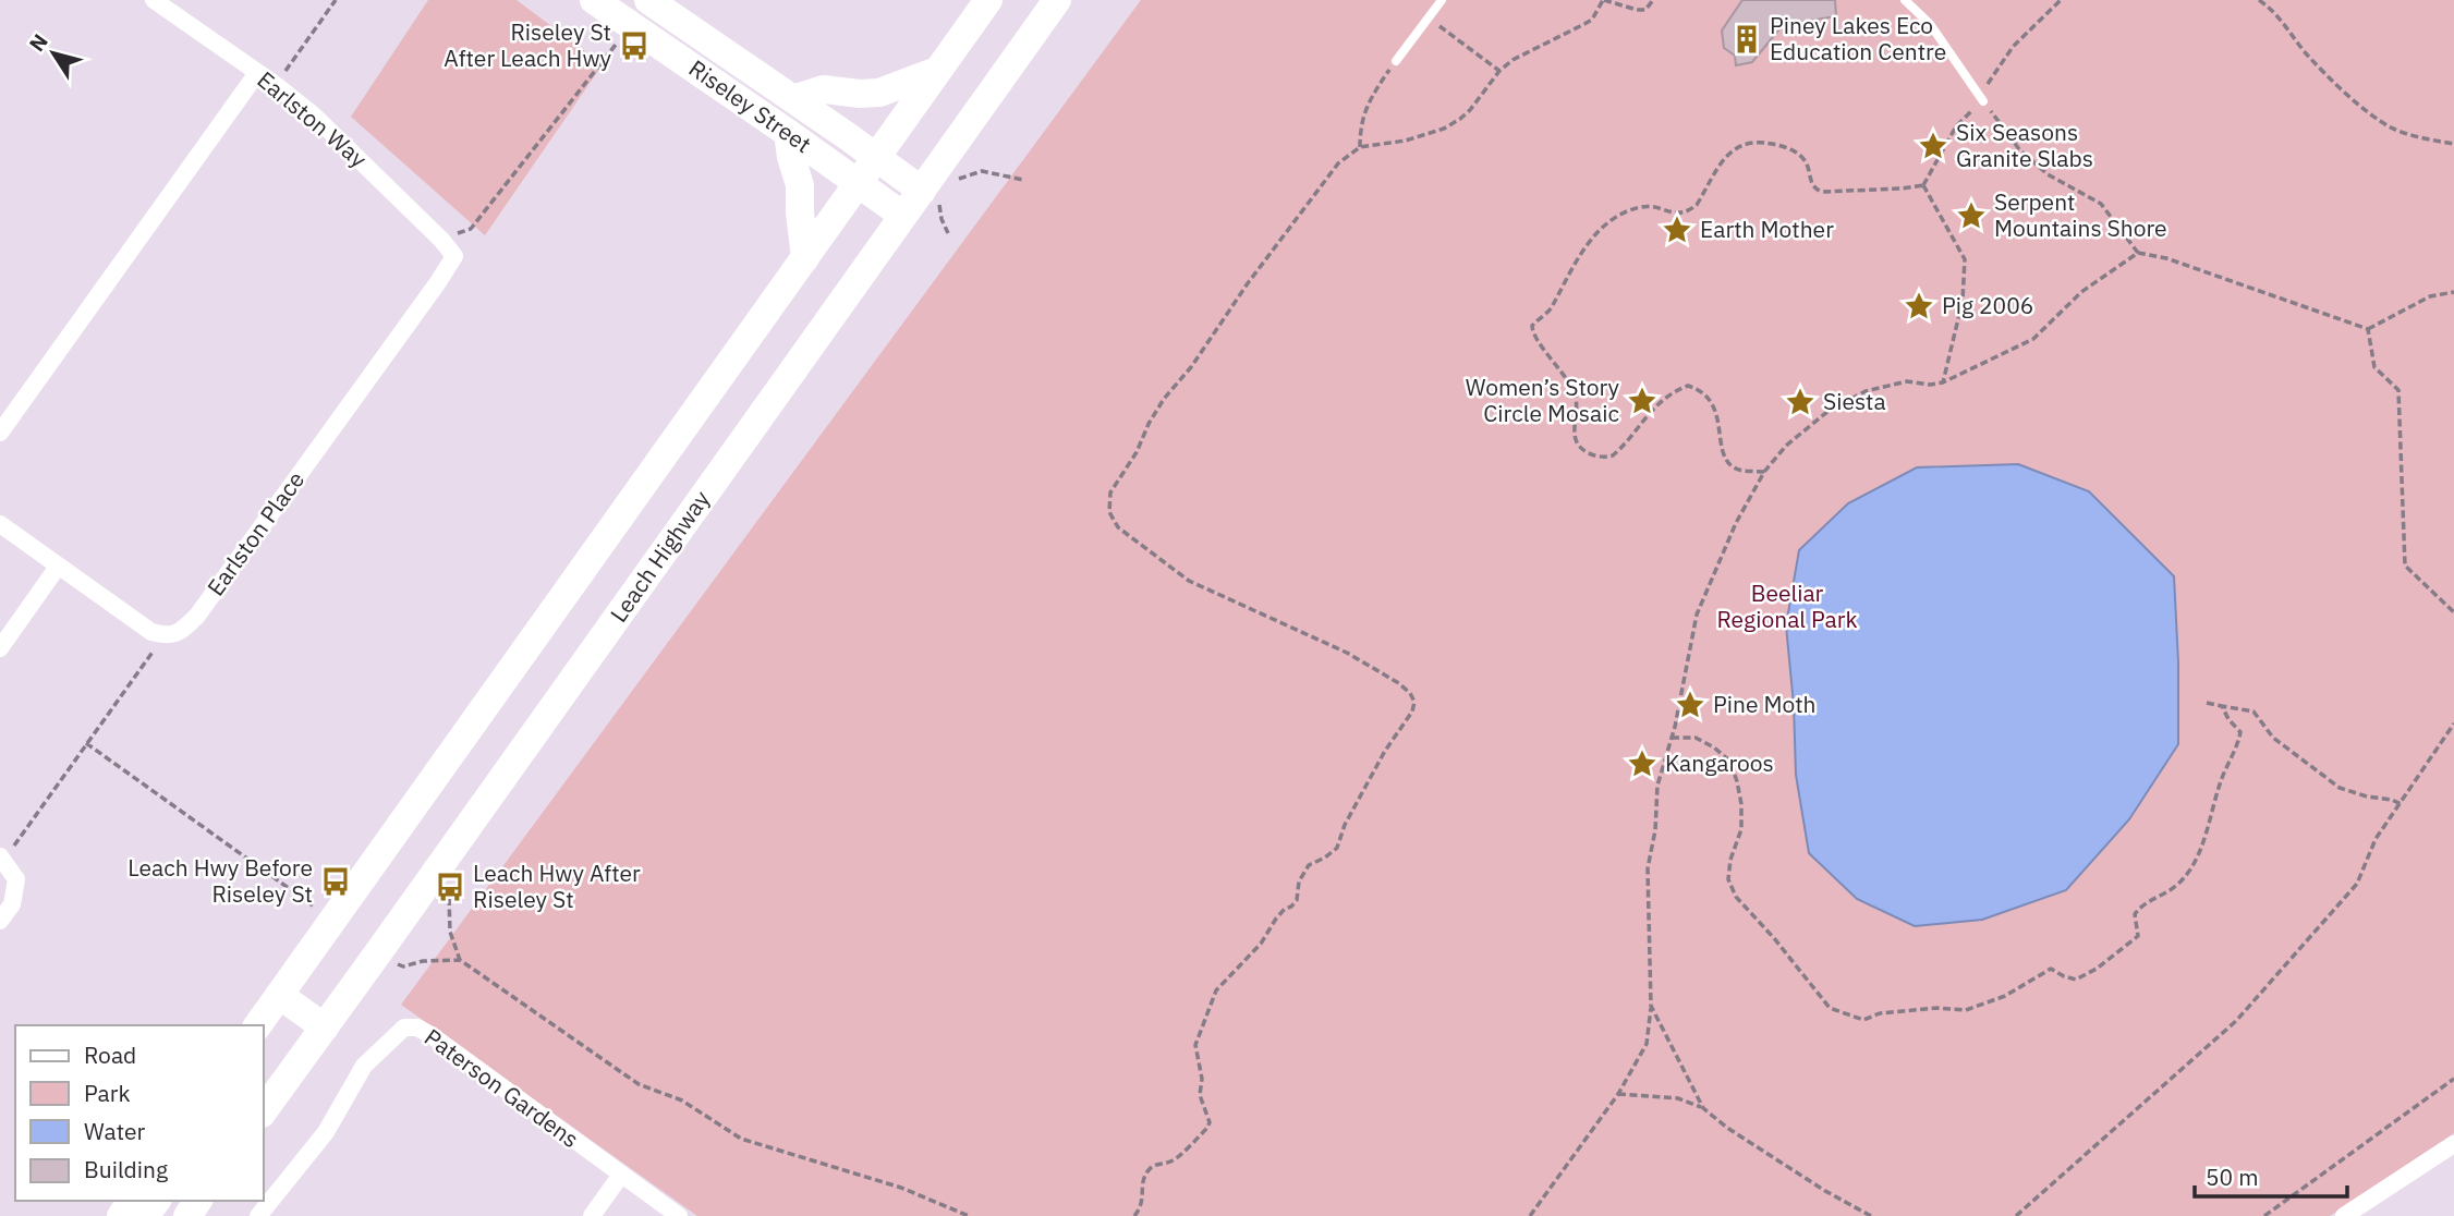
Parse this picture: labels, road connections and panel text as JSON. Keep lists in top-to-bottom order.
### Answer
{
  "streets": {
    "highway": ["Riseley Street", "Leach Highway"],
    "street": ["Earlston Way", "Earlston Place", "Paterson Gardens"]
  },
  "crossings": [
    ["Riseley Street", "Leach Highway"],
    ["Earlston Way", "Earlston Place"]
  ],
  "parks": ["Beeliar Regional Park"],
  "places": {
    "building": ["Piney Lakes Eco Education Centre"],
    "bus stop": ["Riseley St After Leach Hwy", "Leach Hwy Before Riseley St", "Leach Hwy After Riseley St"],
    "place": [
      "Six Seasons Granite Slabs",
      "Serpent Mountains Shore",
      "Earth Mother",
      "Pig 2006",
      "Women’s Story Circle Mosaic",
      "Siesta",
      "Pine Moth",
      "Kangaroos"
    ]
  },
  "legend": [
    "Road",
    "Park",
    "Water",
    "Building"
  ],
  "scale_bar": "50 m",
  "north": "top left"
}
